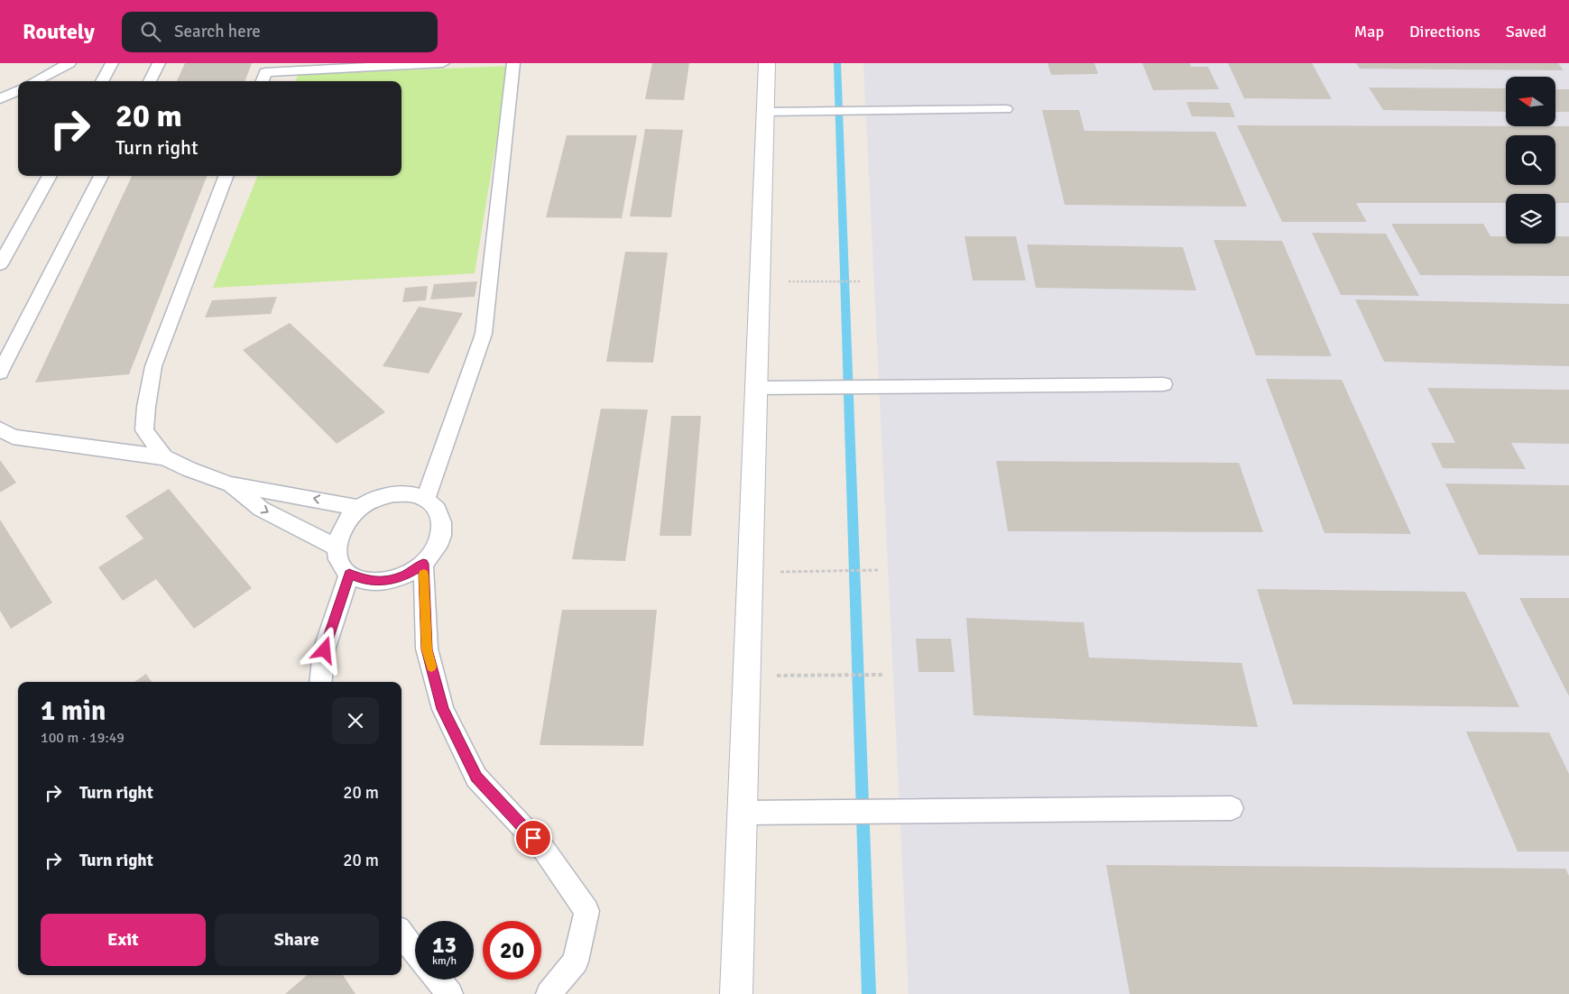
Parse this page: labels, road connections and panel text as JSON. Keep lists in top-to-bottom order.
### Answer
{
  "north": "left",
  "page": {
    "header": "Routely",
    "search": "Search here",
    "nav": ["Map", "Directions", "Saved"],
    "turn": ["20 m", "Turn right"],
    "heading": ["1 min", "100 m · 19:49"],
    "list": [
      {
        "name": "Turn right",
        "value": "20 m"
      },
      {
        "name": "Turn right",
        "value": "20 m"
      }
    ],
    "buttons": ["Exit", "Share"],
    "speed": "13 km/h",
    "limit": "20"
  }
}
